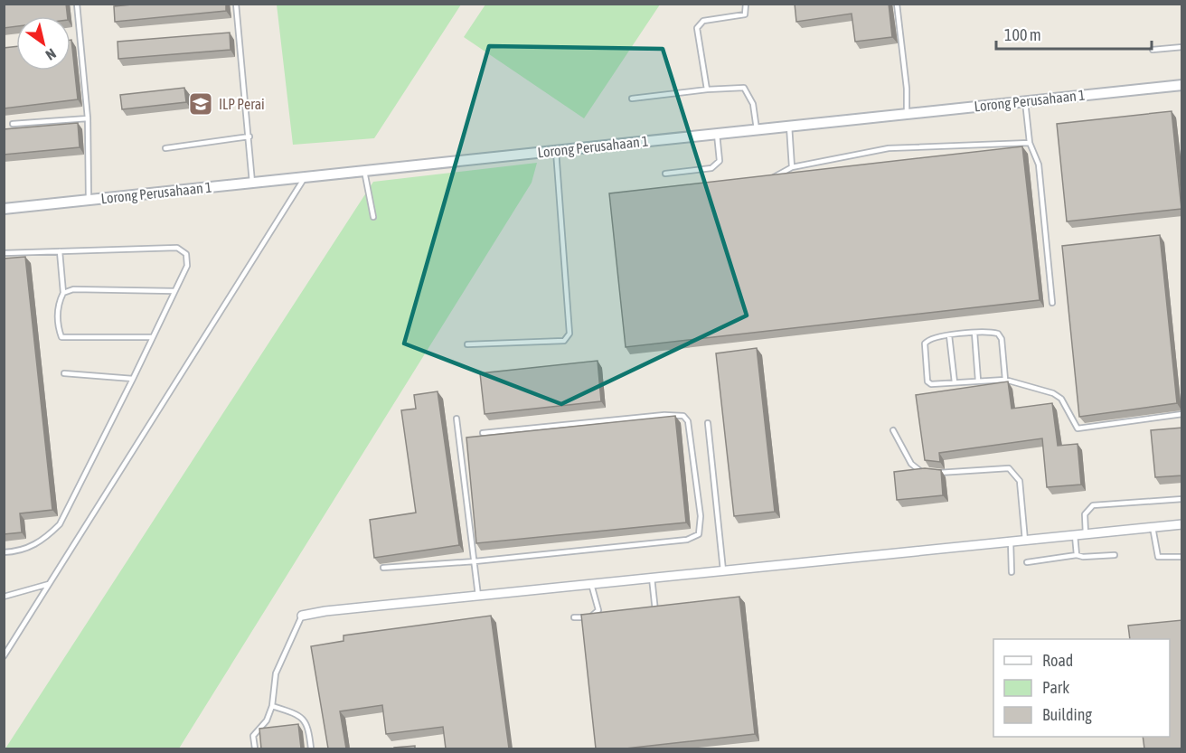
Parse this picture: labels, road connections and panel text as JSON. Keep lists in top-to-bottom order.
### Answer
{
  "streets": {
    "street": ["Lorong Perusahaan 1"]
  },
  "places": {
    "school or university": ["ILP Perai"]
  },
  "legend": ["Road", "Park", "Building"],
  "scale_bar": "100 m",
  "north": "bottom right"
}
